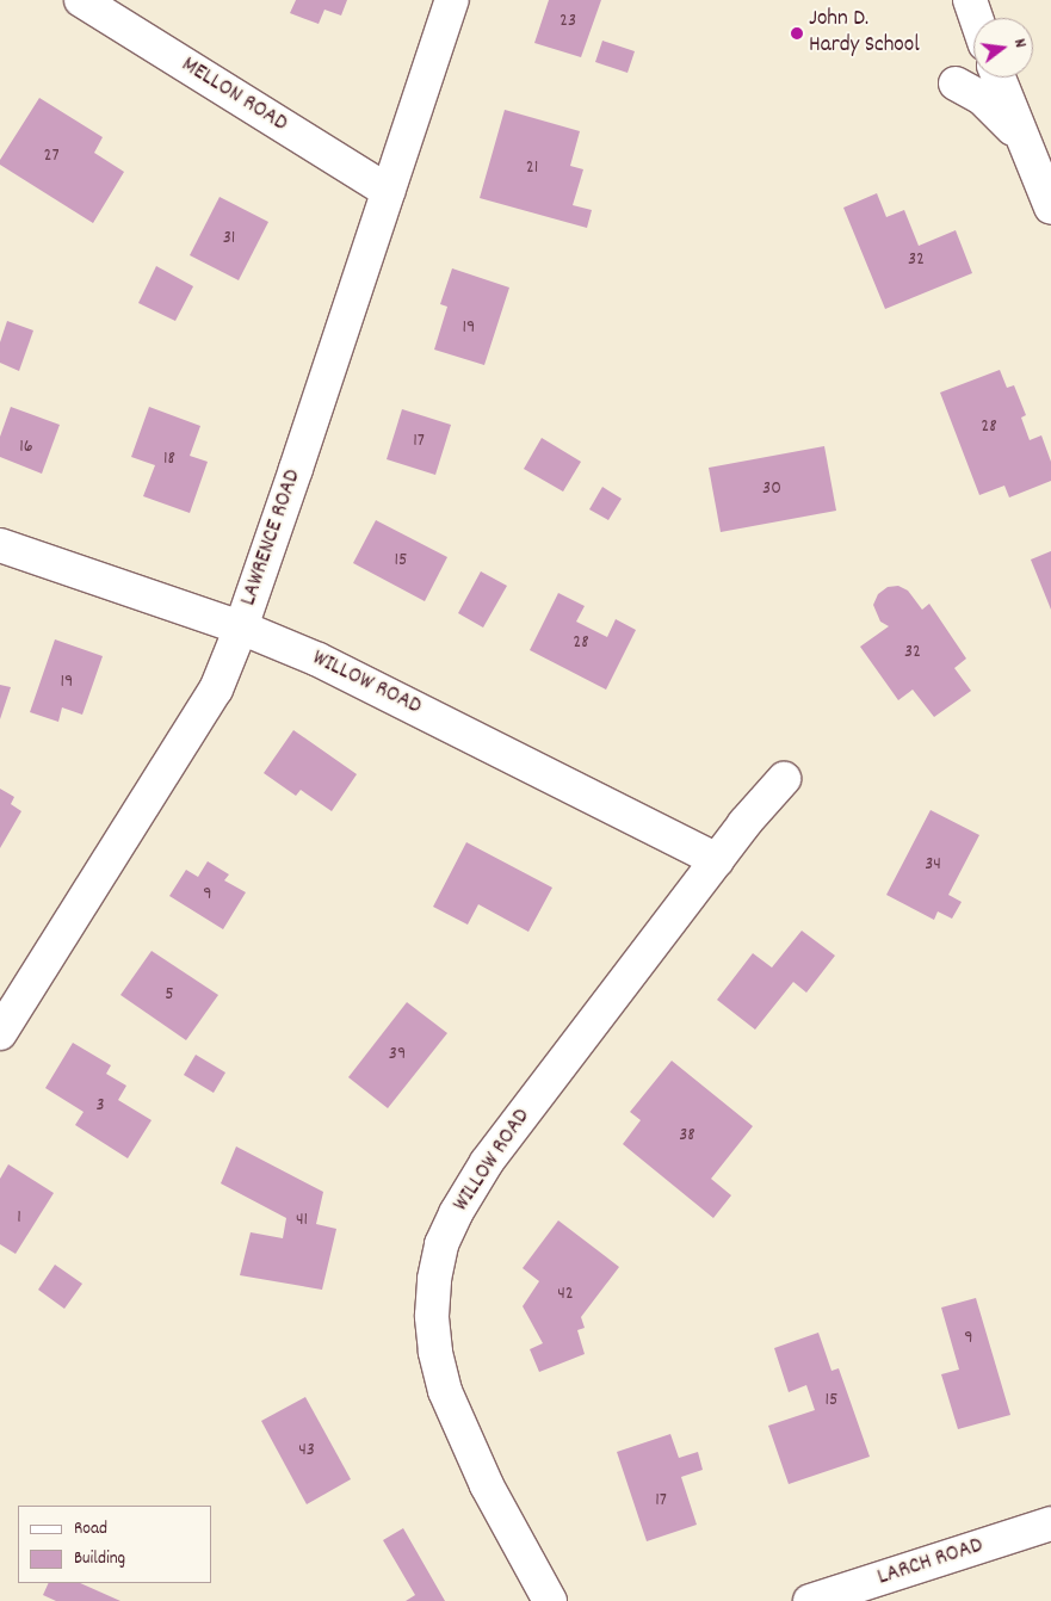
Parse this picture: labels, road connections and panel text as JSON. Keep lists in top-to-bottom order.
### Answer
{
  "streets": {
    "street": [
      "MELLON ROAD",
      "LAWRENCE ROAD",
      "WILLOW ROAD",
      "LARCH ROAD"
    ]
  },
  "crossings": [
    ["MELLON ROAD", "LAWRENCE ROAD"],
    ["LAWRENCE ROAD", "WILLOW ROAD"]
  ],
  "places": ["John D. Hardy School"],
  "house_numbers": [
    "23",
    "27",
    "21",
    "31",
    "32",
    "19",
    "28",
    "17",
    "16",
    "18",
    "30",
    "15",
    "28",
    "32",
    "19",
    "34",
    "9",
    "5",
    "39",
    "3",
    "38",
    "1",
    "41",
    "42",
    "9",
    "15",
    "43",
    "17"
  ],
  "legend": ["Road", "Building"],
  "north": "right"
}
